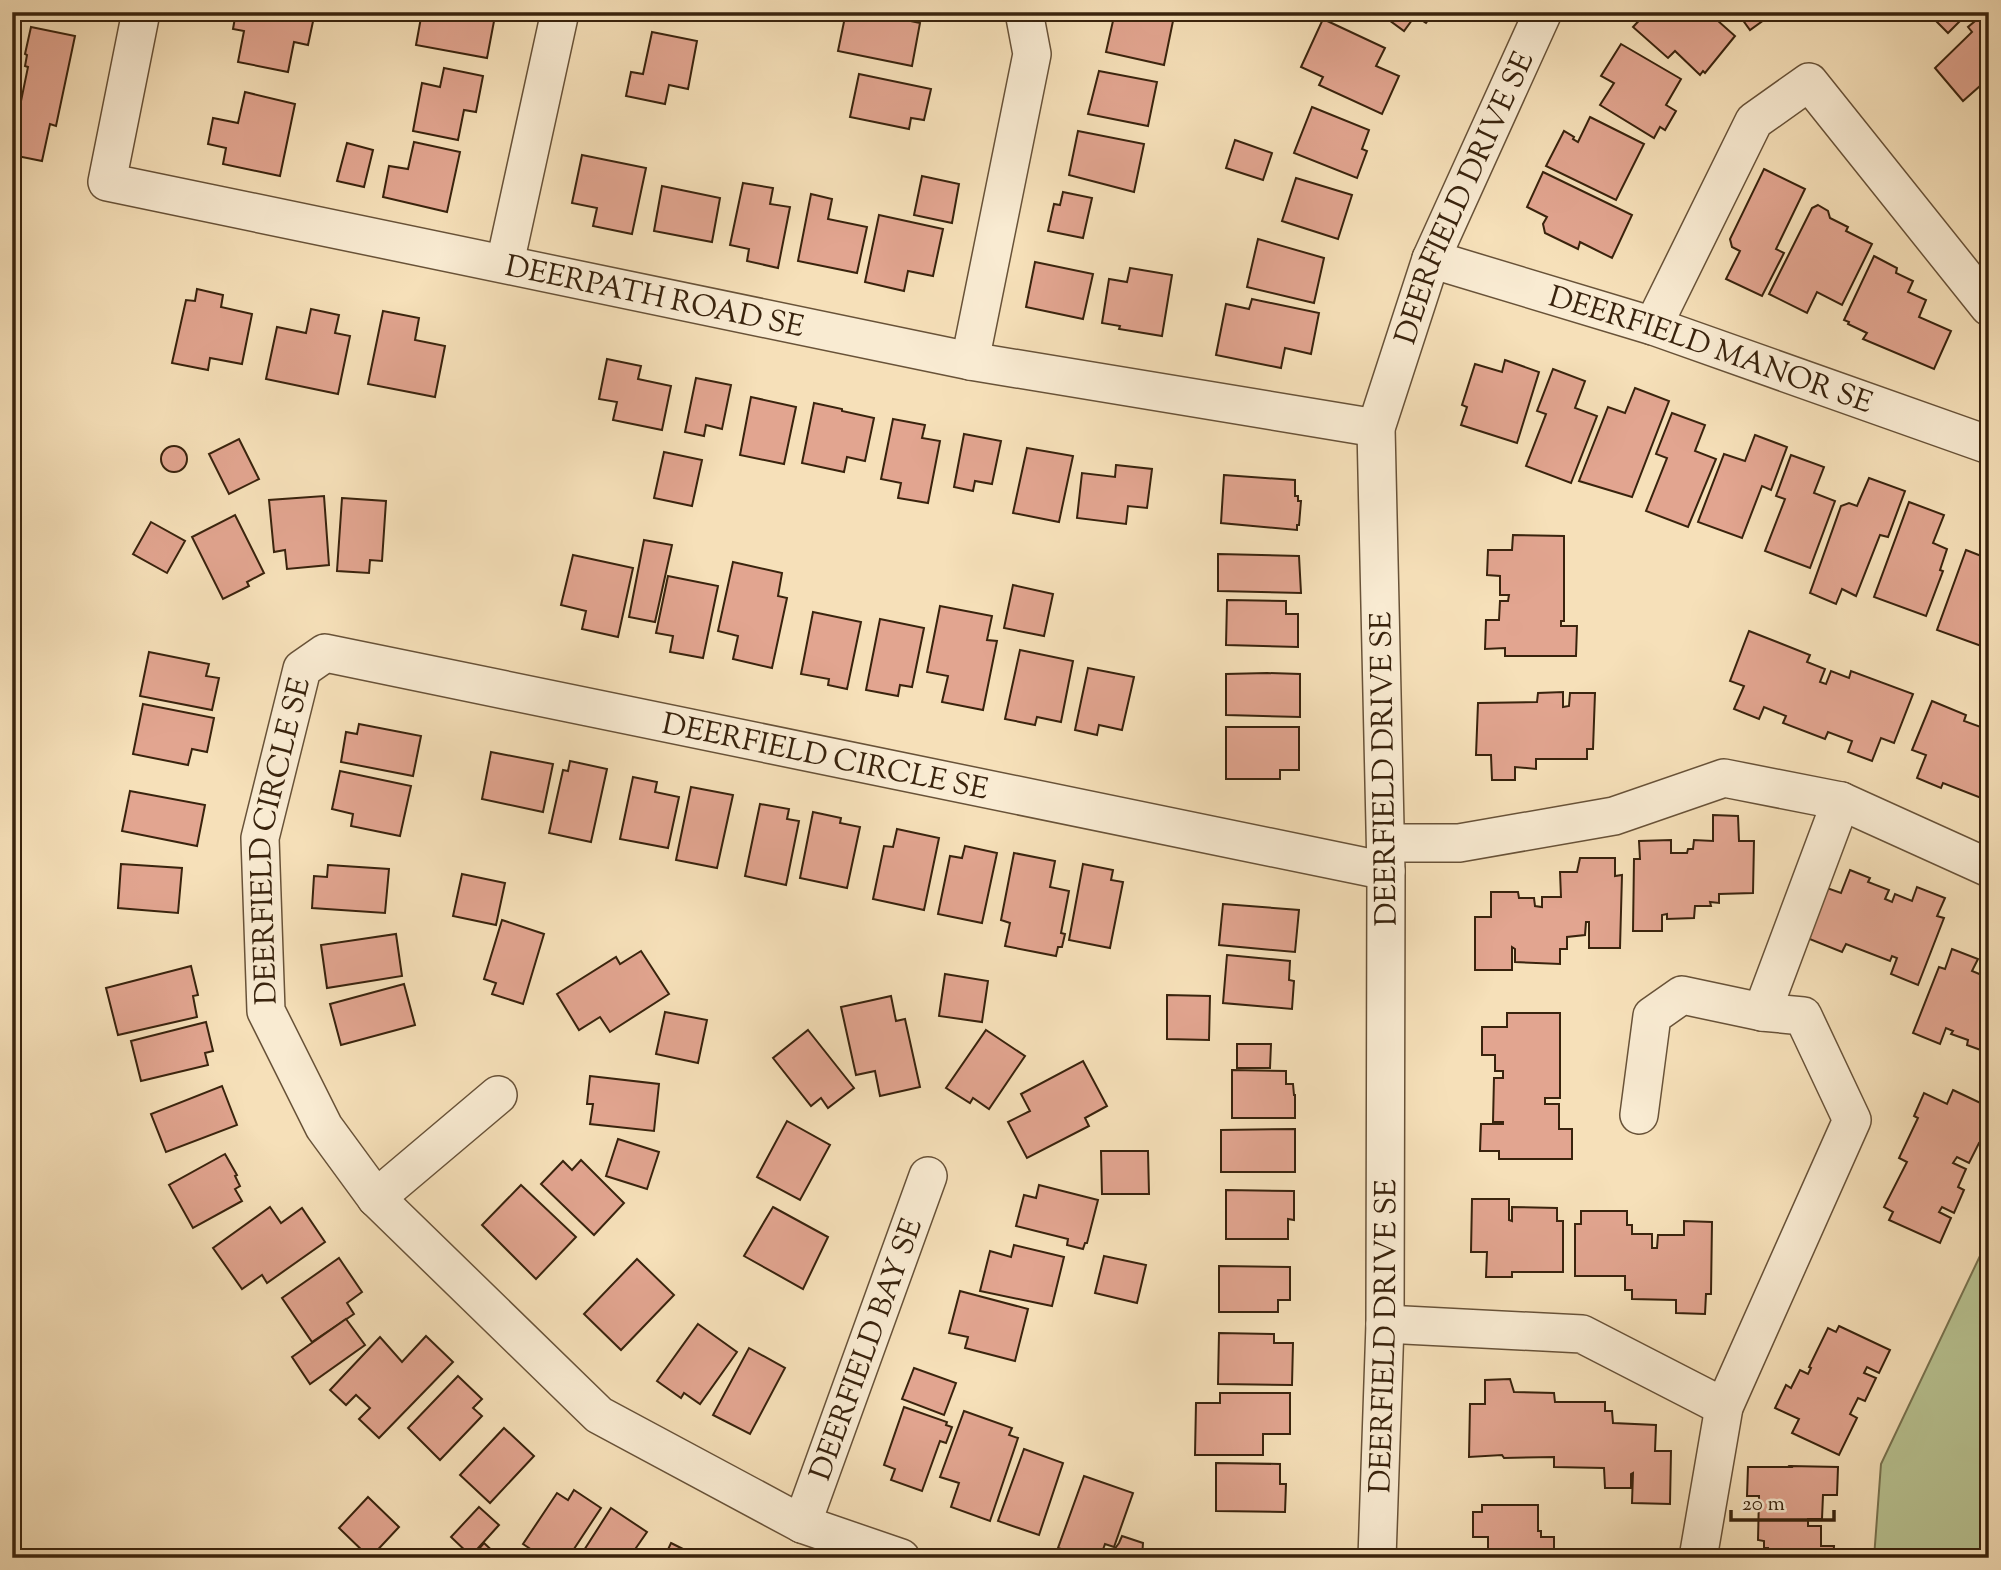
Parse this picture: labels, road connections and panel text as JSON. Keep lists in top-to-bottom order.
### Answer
{
  "streets": {
    "street": [
      "DEERFIELD DRIVE SE",
      "DEERPATH ROAD SE",
      "DEERFIELD MANOR SE",
      "DEERFIELD CIRCLE SE",
      "DEERFIELD BAY SE"
    ]
  },
  "crossings": [
    ["DEERFIELD DRIVE SE", "DEERPATH ROAD SE"],
    ["DEERFIELD DRIVE SE", "DEERFIELD MANOR SE"],
    ["DEERFIELD DRIVE SE", "DEERFIELD CIRCLE SE"],
    ["DEERFIELD CIRCLE SE", "DEERFIELD BAY SE"]
  ],
  "scale_bar": "20 m"
}
